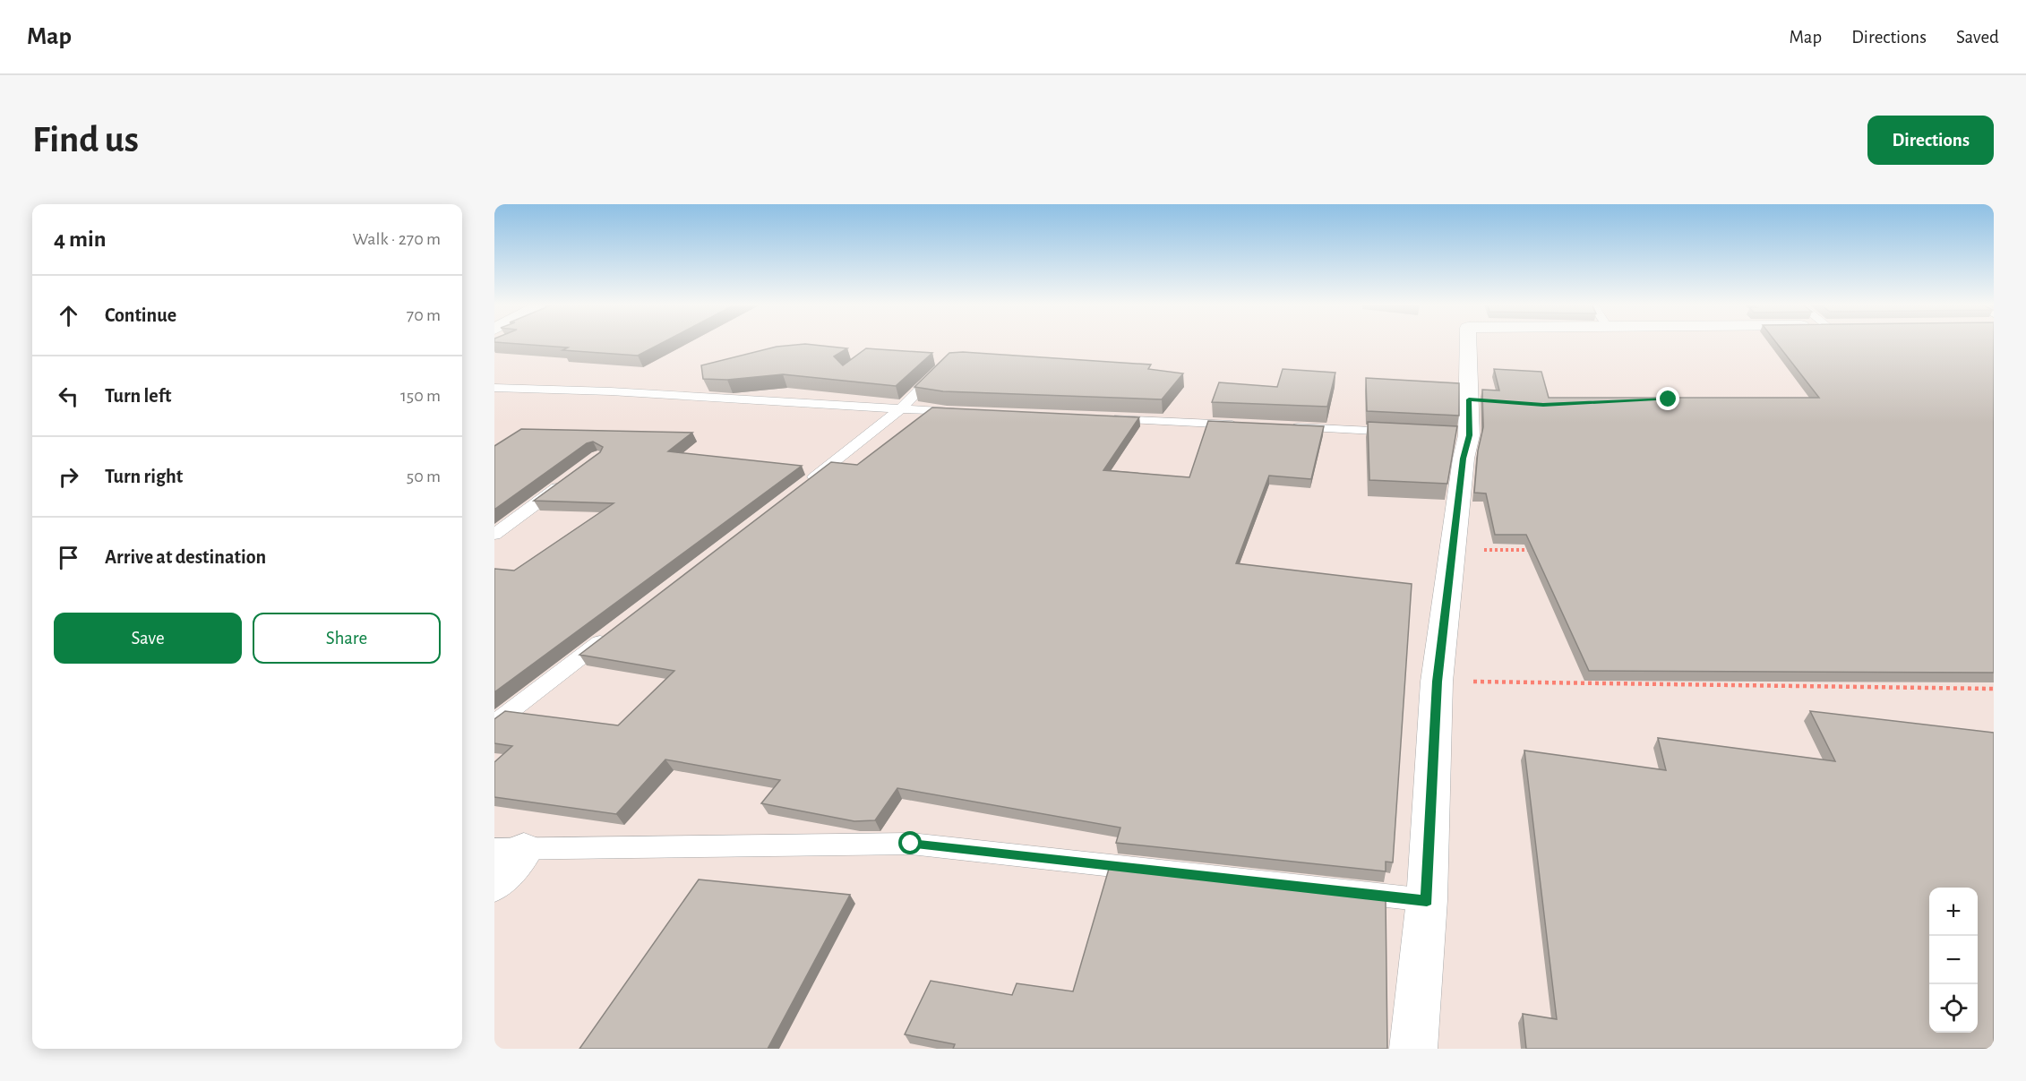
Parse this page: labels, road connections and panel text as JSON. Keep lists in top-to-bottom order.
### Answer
{
  "page": {
    "header": "Map",
    "nav": ["Map", "Directions", "Saved"],
    "buttons": [
      "Directions",
      ["Save", "Share"]
    ],
    "title": "Find us",
    "heading": ["4 min", "Walk · 270 m"],
    "list": [
      ["Continue", "70 m"],
      ["Turn left", "150 m"],
      ["Turn right", "50 m"],
      "Arrive at destination"
    ],
    "map_buttons": ["+", "−"]
  }
}
